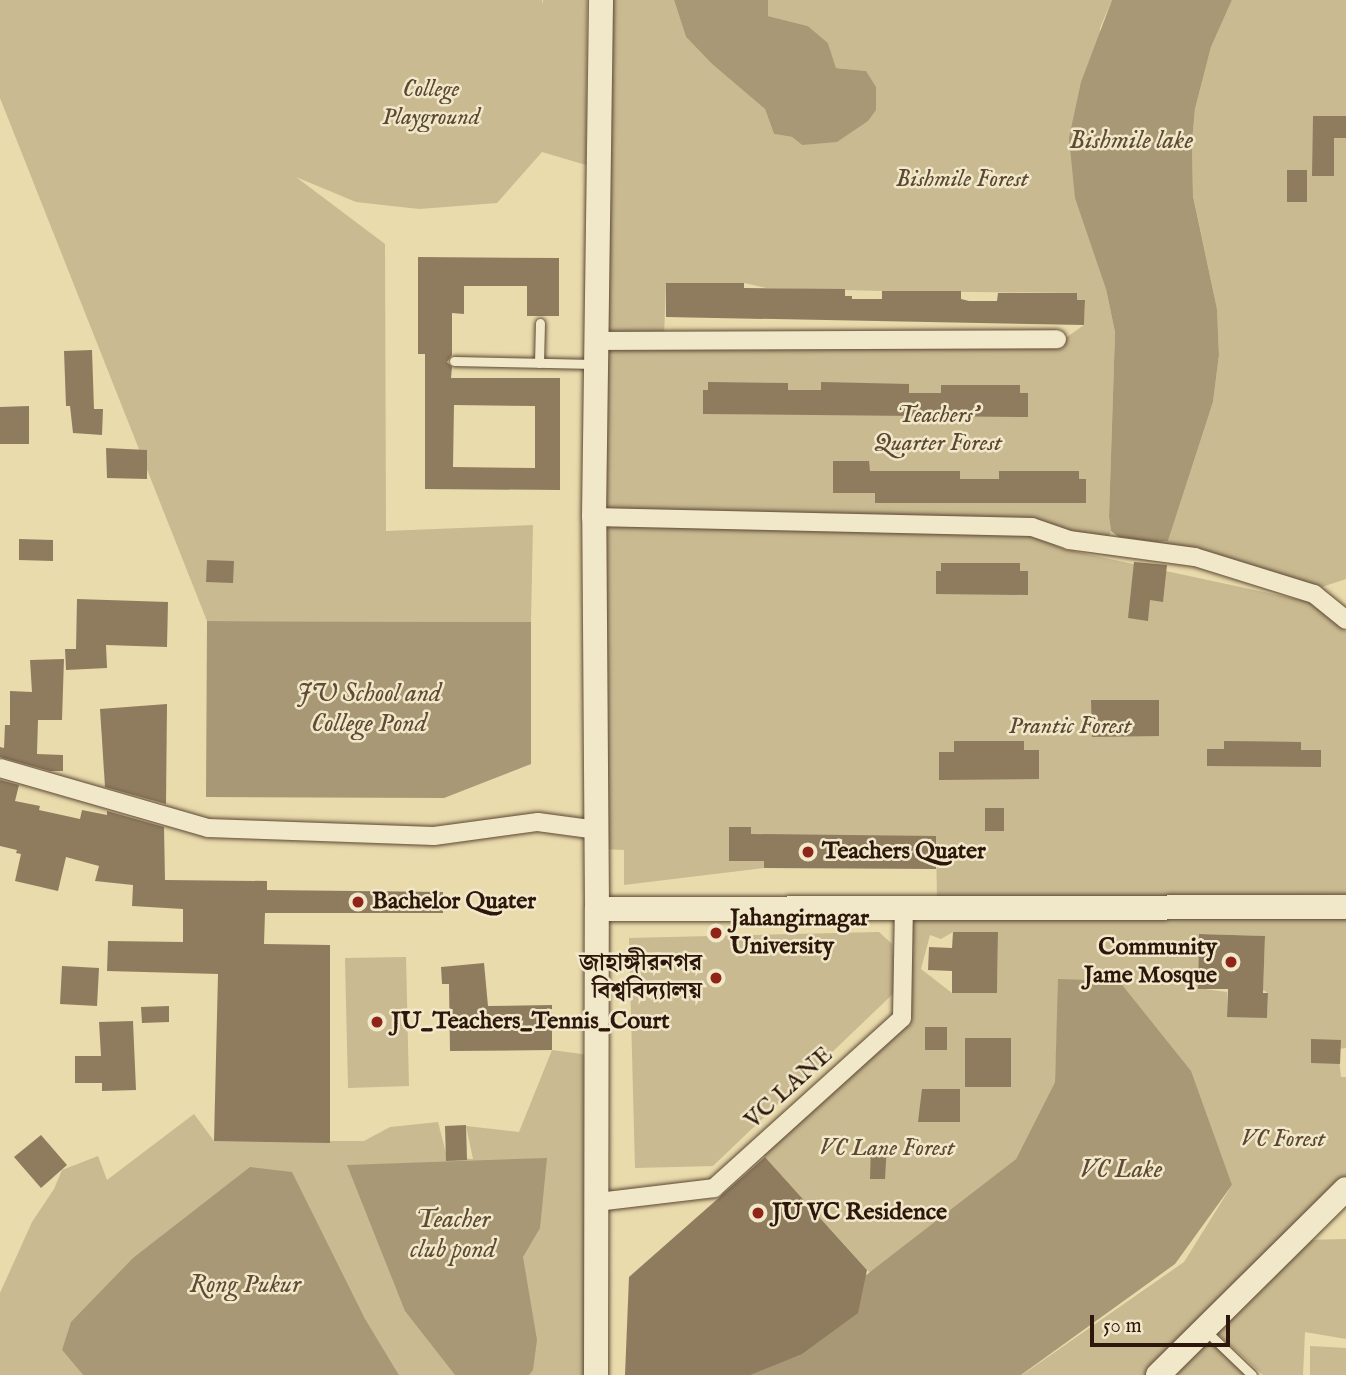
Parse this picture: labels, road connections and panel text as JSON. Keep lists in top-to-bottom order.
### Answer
{
  "streets": {
    "street": ["VC LANE"]
  },
  "water": [
    "Bishmile lake",
    "JU School and College Pond",
    "VC Lake",
    "Teacher club pond",
    "Rong Pukur"
  ],
  "parks": [
    "College Playground",
    "Bishmile Forest",
    "Teachers' Quarter Forest",
    "Prantic Forest",
    "VC Forest",
    "VC Lane Forest"
  ],
  "places": [
    "Teachers Quater",
    "Bachelor Quater",
    "Jahangirnagar University",
    "Community Jame Mosque",
    "জাহাঙ্গীরনগর বিশ্ববিদ্যালয়",
    "JU_Teachers_Tennis_Court",
    "JU VC Residence"
  ],
  "scale_bar": "50 m"
}
